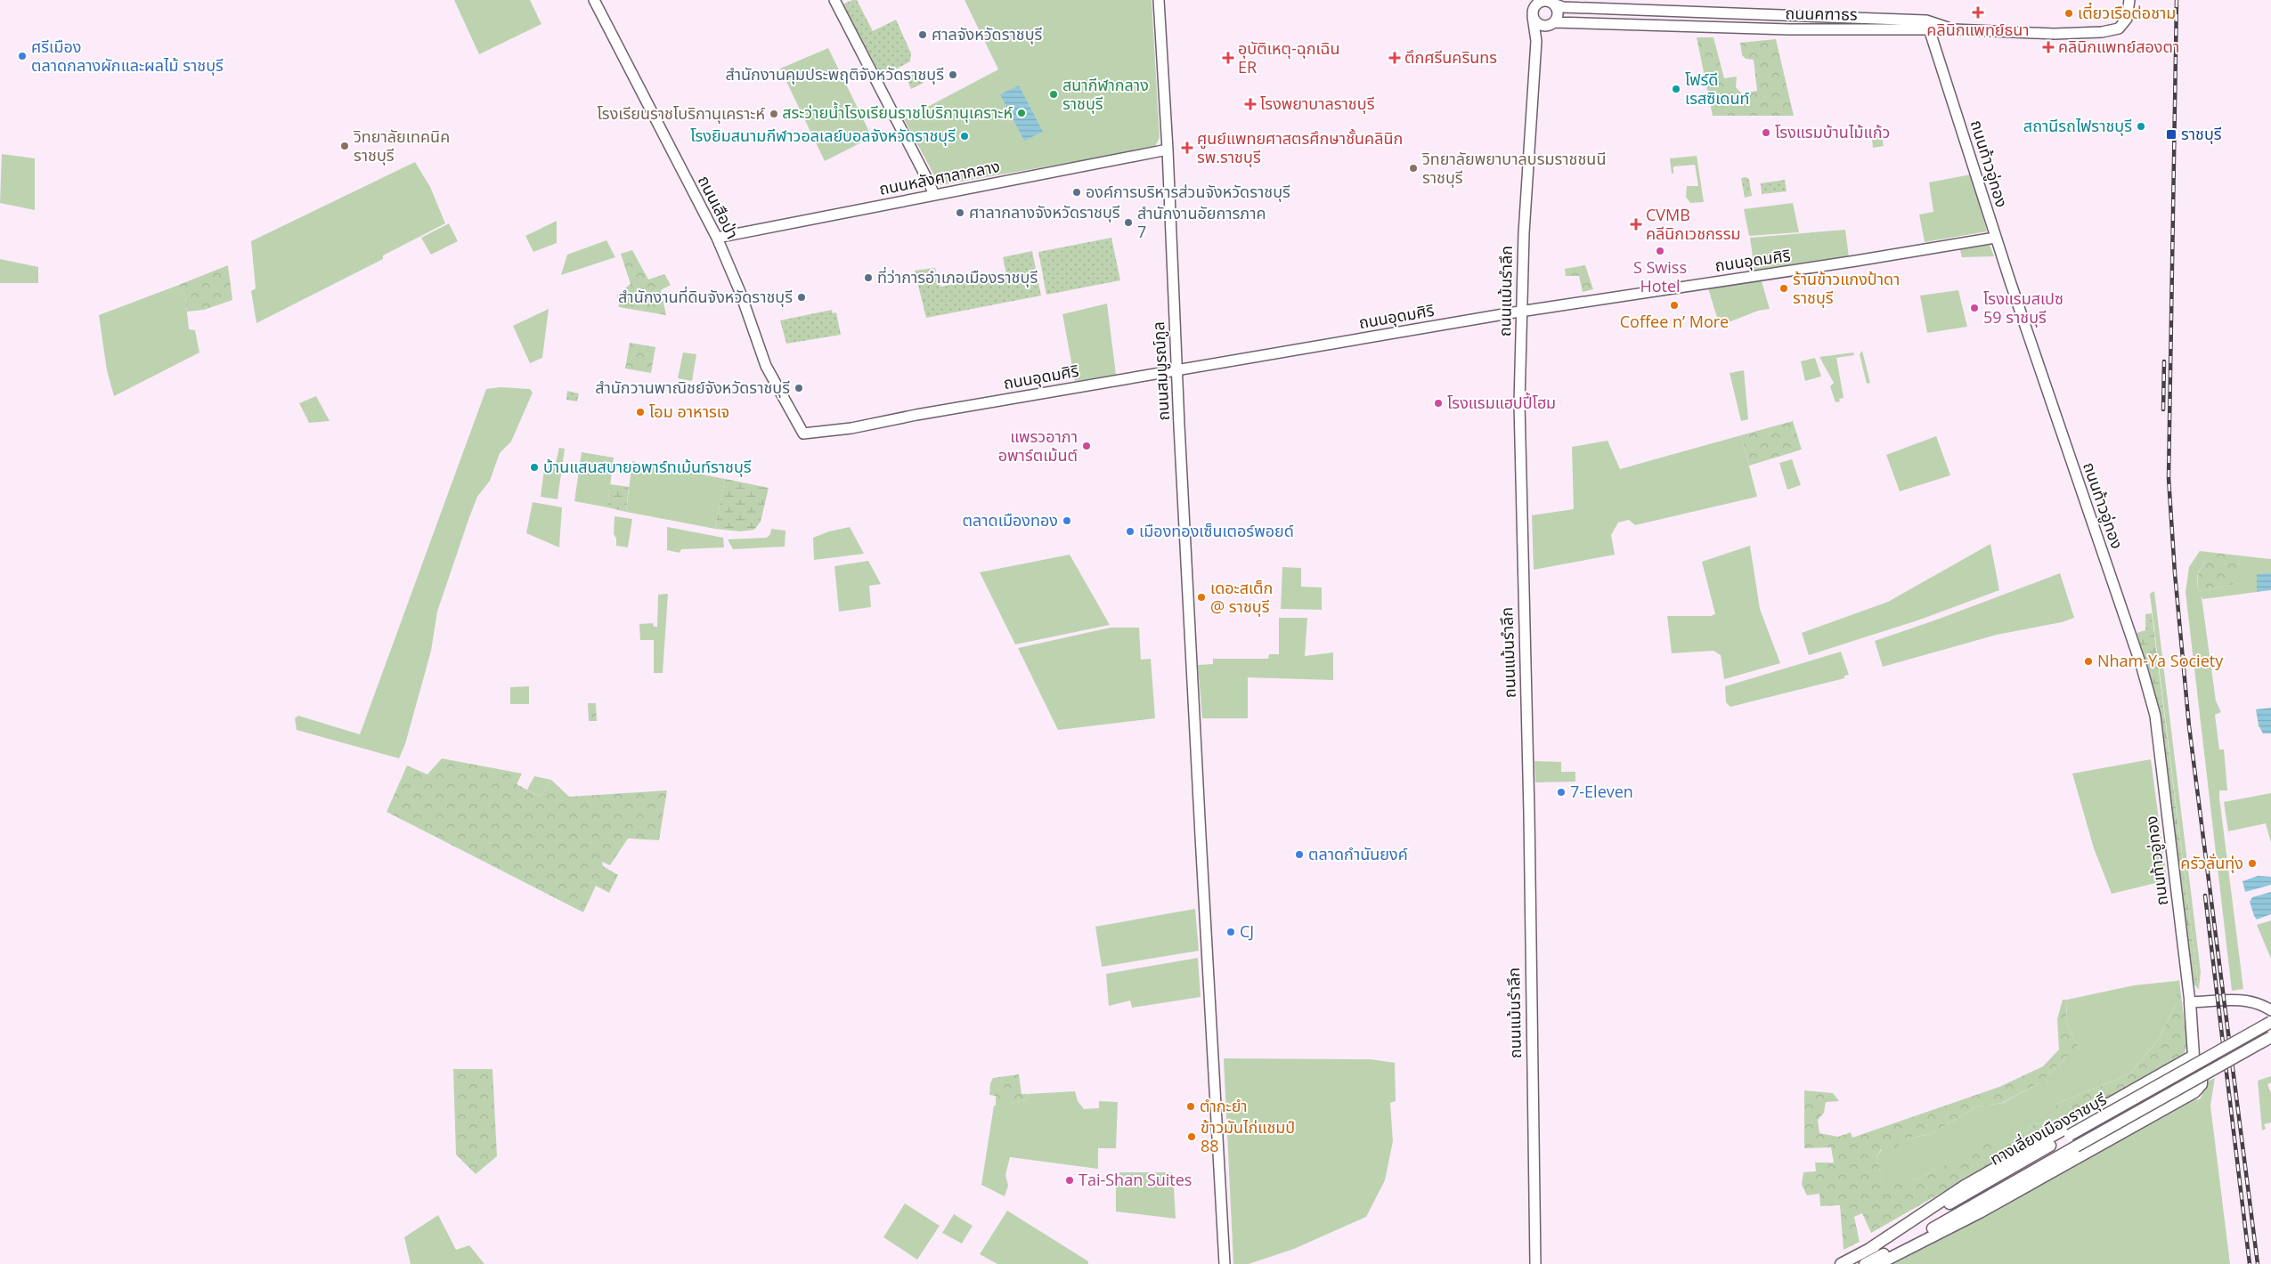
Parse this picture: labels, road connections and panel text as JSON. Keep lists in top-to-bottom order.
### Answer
{
  "streets": {
    "main road": ["ทางเลี่ยงเมืองราชบุรี"],
    "street": [
      "ถนนคฑาธร",
      "ถนนท้าวอู่ทอง",
      "ถนนหลังศาลากลาง",
      "ถนนเสือป่า",
      "ถนนอุดมศิริ",
      "ถนนแม้นรำลึก",
      "ถนนสมบูรณ์กูล"
    ]
  },
  "crossings": [
    ["ถนนคฑาธร", "ถนนท้าวอู่ทอง"],
    ["ถนนคฑาธร", "ถนนแม้นรำลึก"],
    ["ถนนท้าวอู่ทอง", "ถนนอุดมศิริ"],
    ["ถนนหลังศาลากลาง", "ถนนเสือป่า"],
    ["ถนนหลังศาลากลาง", "ถนนสมบูรณ์กูล"],
    ["ถนนเสือป่า", "ถนนอุดมศิริ"],
    ["ถนนอุดมศิริ", "ถนนแม้นรำลึก"],
    ["ถนนอุดมศิริ", "ถนนสมบูรณ์กูล"]
  ],
  "places": {
    "health": [
      "คลินิกแพทย์ธนา",
      "คลินิกแพทย์สองตา",
      "อุบัติเหตุ-ฉุกเฉิน ER",
      "ตึกศรีนครินทร",
      "โรงพยาบาลราชบุรี",
      "ศูนย์แพทยศาสตรศึกษาชั้นคลินิก รพ.ราชบุรี",
      "CVMB คลีนิกเวชกรรม"
    ],
    "other": [
      "เตี๋ยวเรือต่อชาม",
      "ศาลจังหวัดราชบุรี",
      "ศรีเมือง ตลาดกลางผักและผลไม้ ราชบุรี",
      "สำนักงานคุมประพฤติจังหวัดราชบุรี",
      "โฟร์ดี เรสซิเดนท์",
      "สนากีฬากลาง ราชบุรี",
      "สระว่ายน้ำโรงเรียนราชโบริกานุเคราะห์",
      "โรงเรียนราชโบริกานุเคราะห์",
      "สถานีรถไฟราชบุรี",
      "โรงแรมบ้านไม้แก้ว",
      "โรงยิมสนามกีฬาวอลเลย์บอลจังหวัดราชบุรี",
      "วิทยาลัยเทคนิค ราชบุรี",
      "วิทยาลัยพยาบาลบรมราชชนนี ราชบุรี",
      "องค์การบริหารส่วนจังหวัดราชบุรี",
      "ศาลากลางจังหวัดราชบุรี",
      "สำนักงานอัยการภาค 7",
      "S Swiss Hotel",
      "ที่ว่าการอำเภอเมืองราชบุรี",
      "ร้านข้าวแกงป้าดา ราชบุรี",
      "สำนักงานที่ดินจังหวัดราชบุรี",
      "Coffee n’ More",
      "โรงแรมสเปซ 59 ราชบุรี",
      "สำนักวานพาณิชย์จังหวัดราชบุรี",
      "โรงแรมแฮปปี้โฮม",
      "โอม อาหารเจ",
      "แพรวอาภา อพาร์ตเม้นต์",
      "บ้านแสนสบายอพาร์ทเม้นท์ราชบุรี",
      "ตลาดเมืองทอง",
      "เมืองทองเซ็นเตอร์พอยด์",
      "เดอะสเต็ก @ ราชบุรี",
      "Nham-Ya Society",
      "7-Eleven",
      "ตลาดกำนันยงค์",
      "ครัวลั่นทุ่ง",
      "CJ",
      "ตำกะยำ",
      "ข้าวมันไก่แชมป์ 88",
      "Tai-Shan Suites"
    ],
    "transit": ["ราชบุรี"]
  }
}
